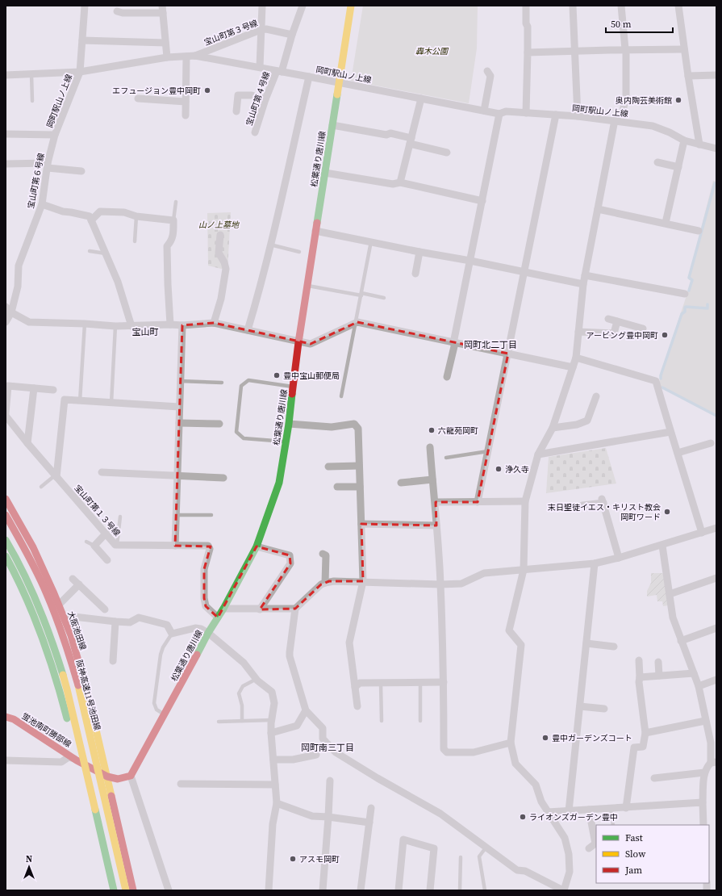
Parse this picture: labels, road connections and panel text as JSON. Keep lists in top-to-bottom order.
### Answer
{
  "streets": {
    "main road": [
      "松葉通り唐川線",
      "大阪池田線",
      "阪神高速11号池田線",
      "蛍池南町勝部線"
    ],
    "street": [
      "宝山町第３号線",
      "岡町駅山ノ上線",
      "宝山町第４号線",
      "宝山町第６号線",
      "宝山町第１３号線"
    ]
  },
  "crossings": [
    ["宝山町第３号線", "岡町駅山ノ上線"],
    ["宝山町第３号線", "宝山町第４号線"],
    ["岡町駅山ノ上線", "宝山町第４号線"],
    ["岡町駅山ノ上線", "松葉通り唐川線"],
    ["岡町駅山ノ上線", "宝山町第６号線"],
    ["松葉通り唐川線", "宝山町第１３号線"],
    ["大阪池田線", "蛍池南町勝部線"]
  ],
  "districts": ["宝山町", "岡町北二丁目", "岡町南三丁目"],
  "parks": ["轟木公園", "山ノ上墓地"],
  "places": [
    "エフュージョン豊中岡町",
    "奥内陶芸美術館",
    "アービング豊中岡町",
    "豊中宝山郵便局",
    "六龍苑岡町",
    "浄久寺",
    "末日聖徒イエス・キリスト教会 岡町ワード",
    "豊中ガーデンズコート",
    "ライオンズガーデン豊中",
    "アスモ岡町"
  ],
  "legend": ["Fast", "Slow", "Jam"],
  "scale_bar": "50 m",
  "north": "top"
}
